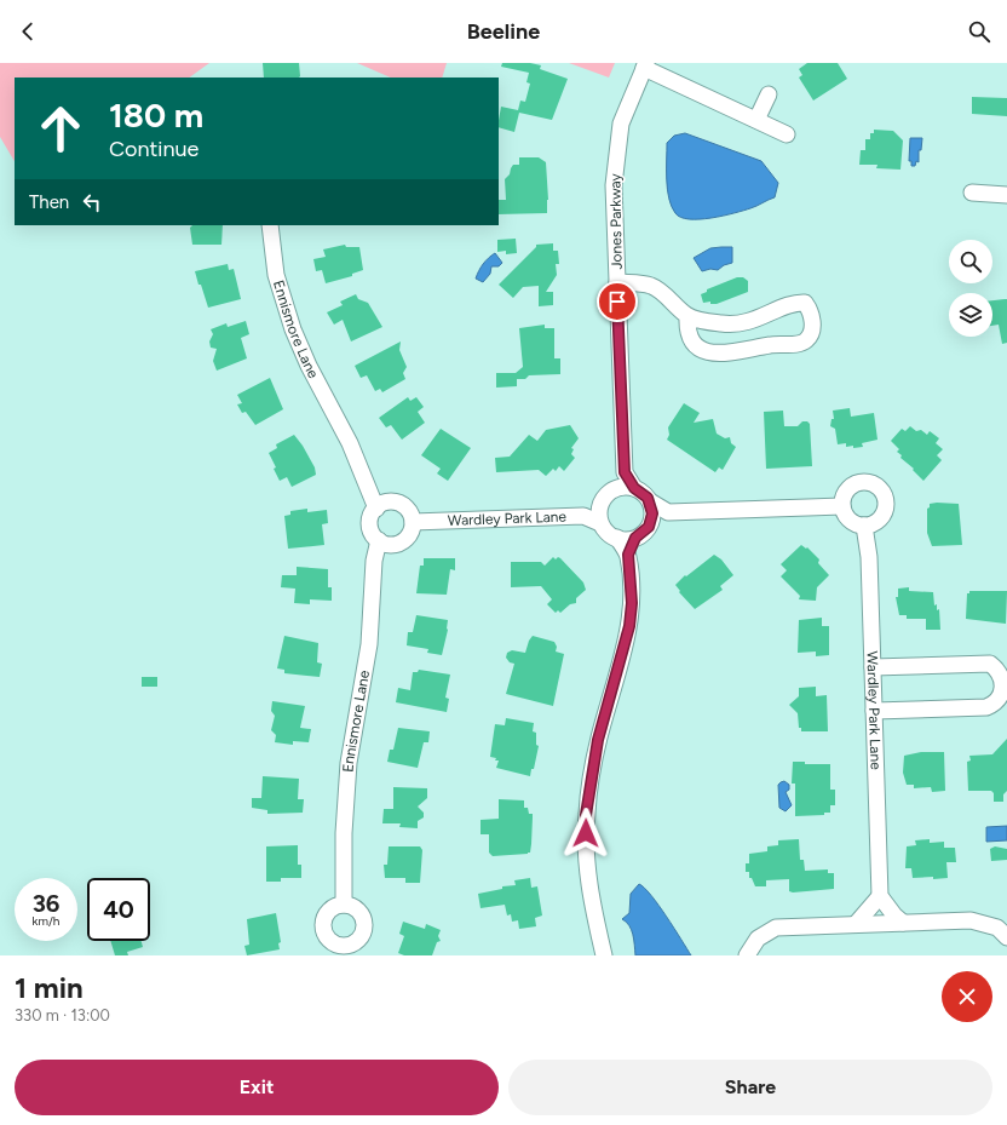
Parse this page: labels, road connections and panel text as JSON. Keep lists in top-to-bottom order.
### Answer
{
  "streets": {
    "street": ["Jones Parkway", "Ennismore Lane", "Wardley Park Lane"]
  },
  "crossings": [
    ["Jones Parkway", "Wardley Park Lane"],
    ["Ennismore Lane", "Wardley Park Lane"]
  ],
  "page": {
    "header": "Beeline",
    "turn": ["180 m", "Continue"],
    "then": "Then",
    "speed": "36 km/h",
    "limit": "40",
    "heading": ["1 min", "330 m · 13:00"],
    "buttons": ["Exit", "Share"]
  }
}
